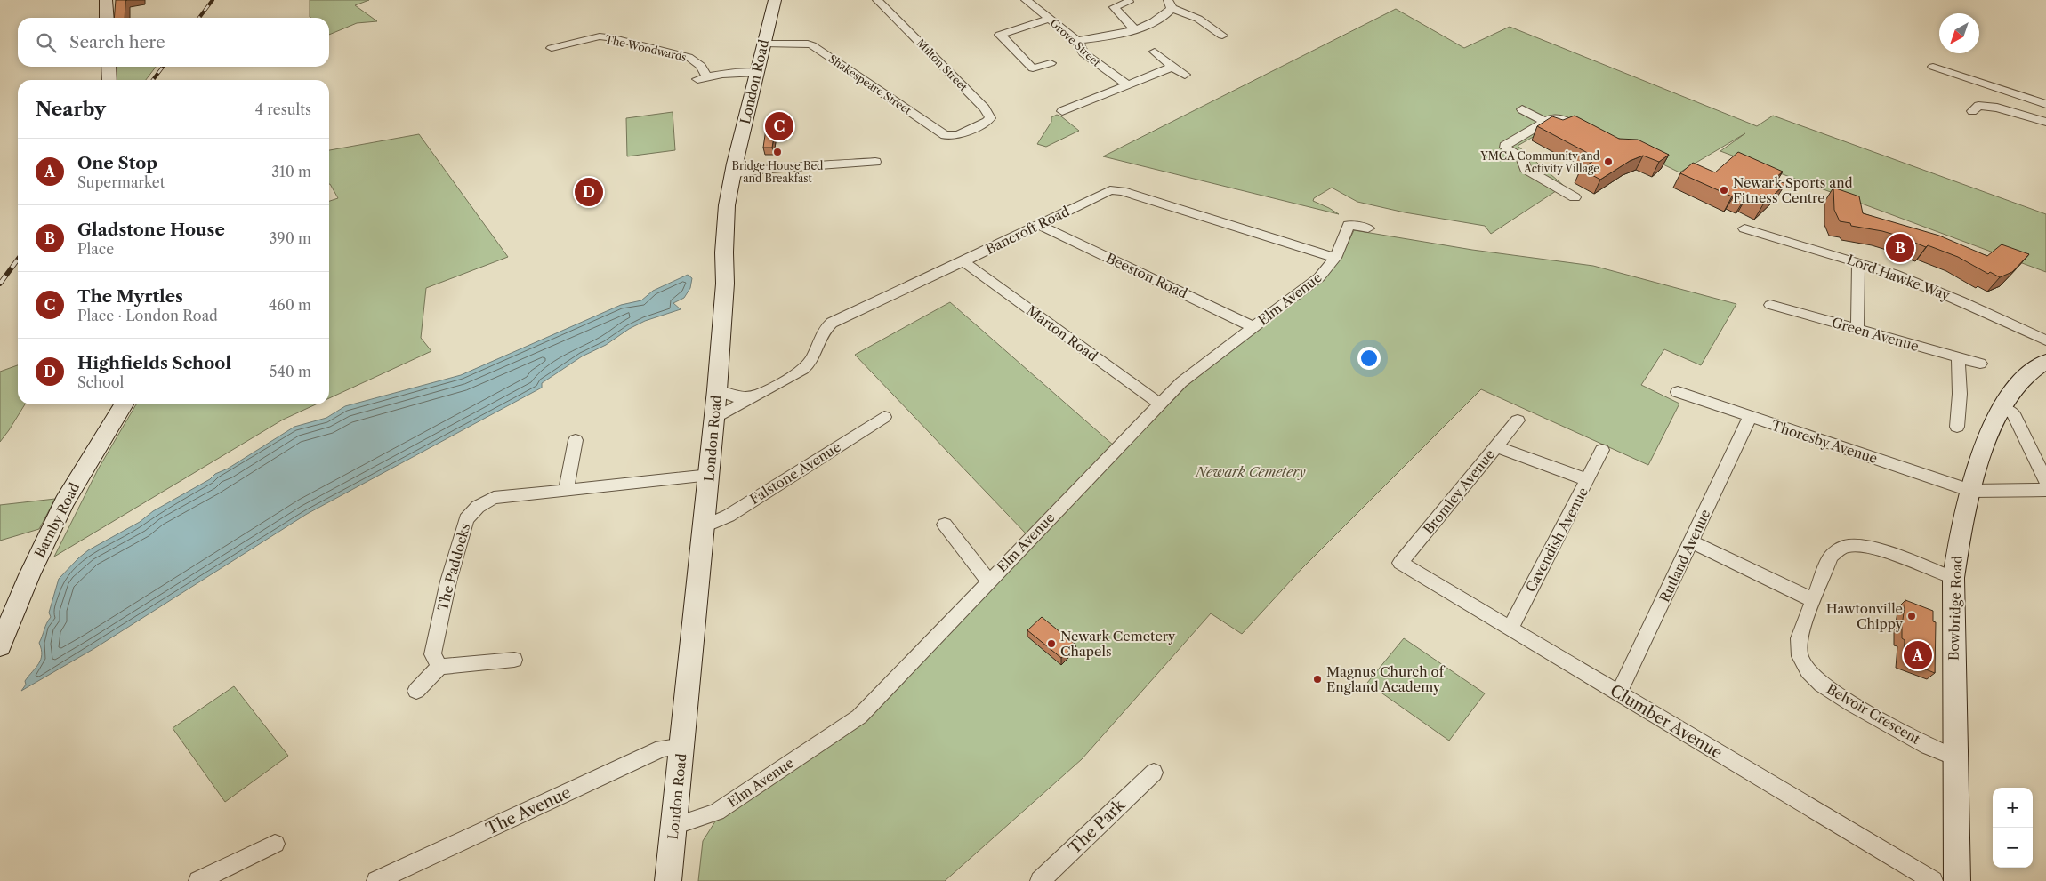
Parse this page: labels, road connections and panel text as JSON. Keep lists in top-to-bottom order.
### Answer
{
  "streets": {
    "main road": ["London Road", "Barnby Road", "Bowbridge Road"],
    "street": [
      "Grove Street",
      "The Woodwards",
      "Milton Street",
      "Shakespeare Street",
      "Bancroft Road",
      "Beeston Road",
      "Lord Hawke Way",
      "Elm Avenue",
      "Marton Road",
      "Green Avenue",
      "Thoresby Avenue",
      "Falstone Avenue",
      "Bromley Avenue",
      "Cavendish Avenue",
      "Rutland Avenue",
      "The Paddocks",
      "Belvoir Crescent",
      "Clumber Avenue",
      "The Avenue",
      "The Park"
    ]
  },
  "crossings": [
    ["The Woodwards", "London Road"],
    ["Milton Street", "Shakespeare Street"],
    ["London Road", "Shakespeare Street"],
    ["London Road", "Bancroft Road"],
    ["London Road", "Elm Avenue"],
    ["London Road", "Falstone Avenue"],
    ["London Road", "The Paddocks"],
    ["London Road", "The Avenue"],
    ["Bancroft Road", "Beeston Road"],
    ["Bancroft Road", "Elm Avenue"],
    ["Bancroft Road", "Marton Road"],
    ["Beeston Road", "Elm Avenue"],
    ["Elm Avenue", "Marton Road"],
    ["Thoresby Avenue", "Rutland Avenue"],
    ["Thoresby Avenue", "Bowbridge Road"],
    ["Bromley Avenue", "Clumber Avenue"],
    ["Cavendish Avenue", "Clumber Avenue"],
    ["Rutland Avenue", "Clumber Avenue"],
    ["Bowbridge Road", "Belvoir Crescent"]
  ],
  "parks": ["Newark Cemetery"],
  "places": [
    "Bridge House Bed and Breakfast",
    "YMCA Community and Activity Village",
    "Newark Sports and Fitness Centre",
    "Hawtonville Chippy",
    "Newark Cemetery Chapels",
    "Magnus Church of England Academy"
  ],
  "north": "bottom left",
  "page": {
    "search": "Search here",
    "heading": ["Nearby", "4 results"],
    "pins": [
      "C",
      "D",
      "B",
      "A"
    ],
    "list": [
      {
        "mark": "A",
        "name": "One Stop",
        "note": "Supermarket",
        "value": "310 m"
      },
      {
        "mark": "B",
        "name": "Gladstone House",
        "note": "Place",
        "value": "390 m"
      },
      {
        "mark": "C",
        "name": "The Myrtles",
        "note": "Place · London Road",
        "value": "460 m"
      },
      {
        "mark": "D",
        "name": "Highfields School",
        "note": "School",
        "value": "540 m"
      }
    ],
    "map_buttons": ["+", "−"]
  }
}
